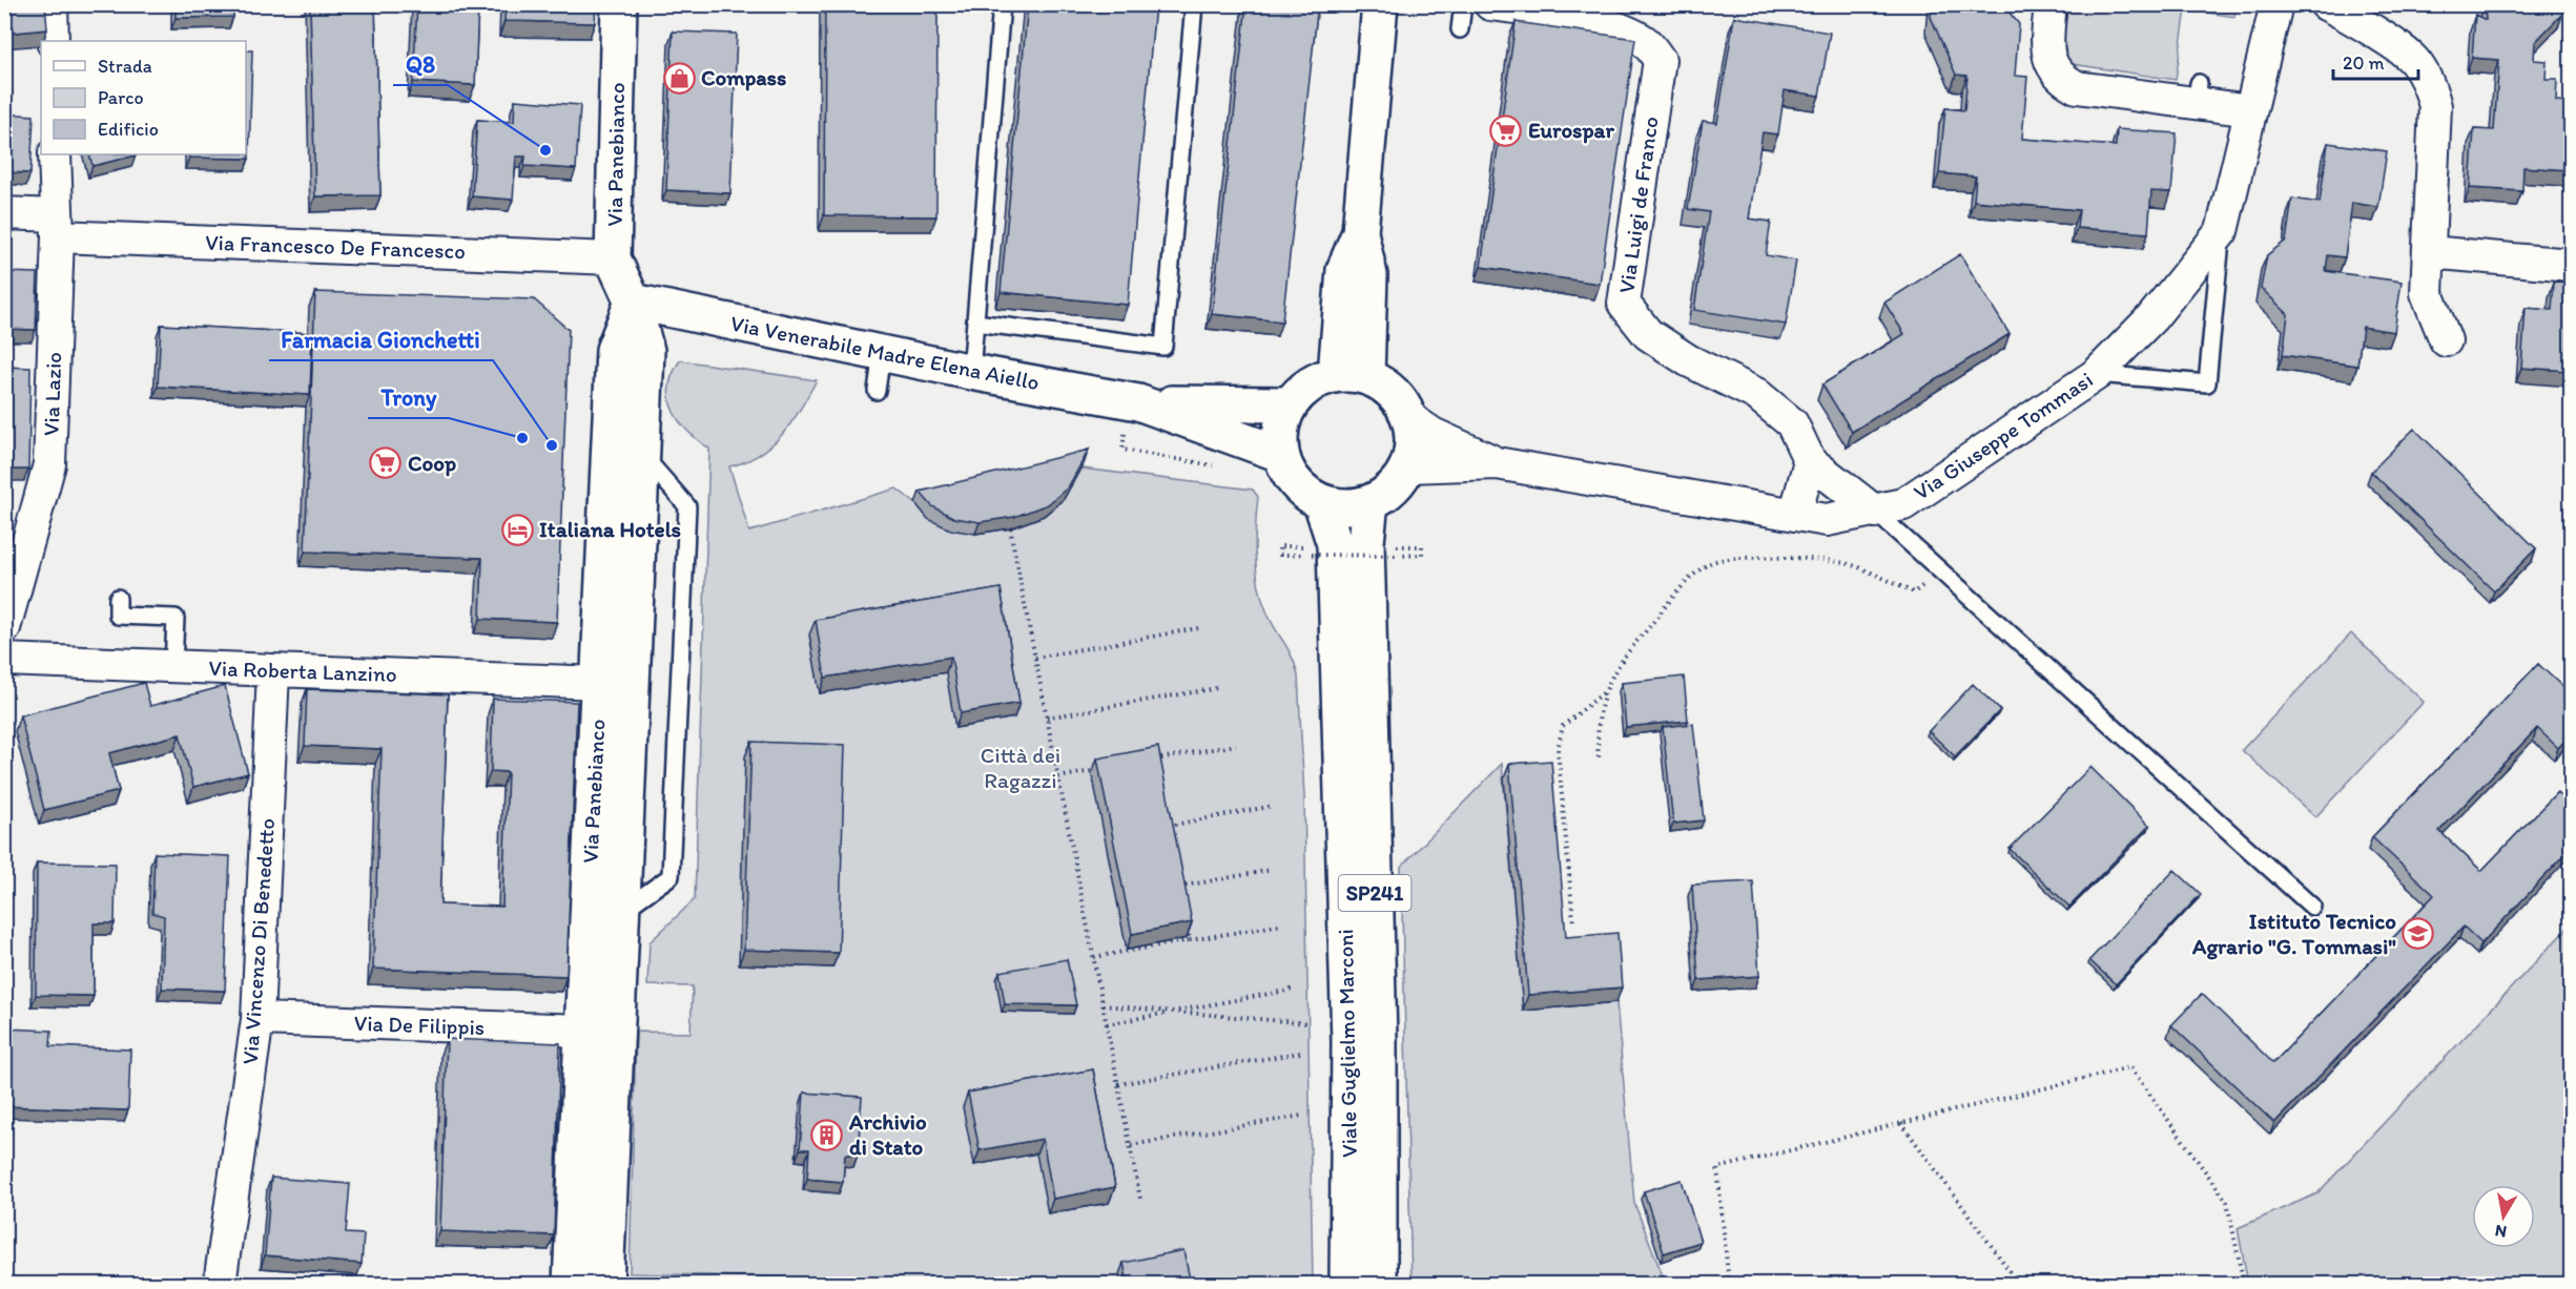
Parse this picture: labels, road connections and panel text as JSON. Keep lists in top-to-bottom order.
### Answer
{
  "streets": {
    "street": [
      "Via Panebianco",
      "Via Luigi de Franco",
      "Via Francesco De Francesco",
      "Via Venerabile Madre Elena Aiello",
      "Via Lazio",
      "Via Giuseppe Tommasi",
      "Via Roberta Lanzino",
      "SP241",
      "Via Vincenzo Di Benedetto",
      "Via De Filippis",
      "Viale Guglielmo Marconi"
    ]
  },
  "crossings": [
    ["Via Panebianco", "Via Francesco De Francesco"],
    ["Via Panebianco", "Via Venerabile Madre Elena Aiello"],
    ["Via Panebianco", "Via Roberta Lanzino"],
    ["Via Panebianco", "Via De Filippis"],
    ["Via Francesco De Francesco", "Via Lazio"],
    ["Via Venerabile Madre Elena Aiello", "Via Giuseppe Tommasi"],
    ["Via Venerabile Madre Elena Aiello", "Viale Guglielmo Marconi"],
    ["Via Giuseppe Tommasi", "Viale Guglielmo Marconi"],
    ["Via Roberta Lanzino", "Via Vincenzo Di Benedetto"],
    ["Via Vincenzo Di Benedetto", "Via De Filippis"]
  ],
  "parks": ["Città dei Ragazzi"],
  "places": {
    "shop": ["Compass"],
    "supermarket": ["Eurospar", "Coop"],
    "other": ["Q8", "Trony", "Farmacia Gionchetti"],
    "hotel": ["Italiana Hotels"],
    "school or university": ["Istituto Tecnico Agrario \"G. Tommasi\""],
    "building": ["Archivio di Stato"]
  },
  "legend": ["Strada", "Parco", "Edificio"],
  "scale_bar": "20 m",
  "north": "bottom"
}
